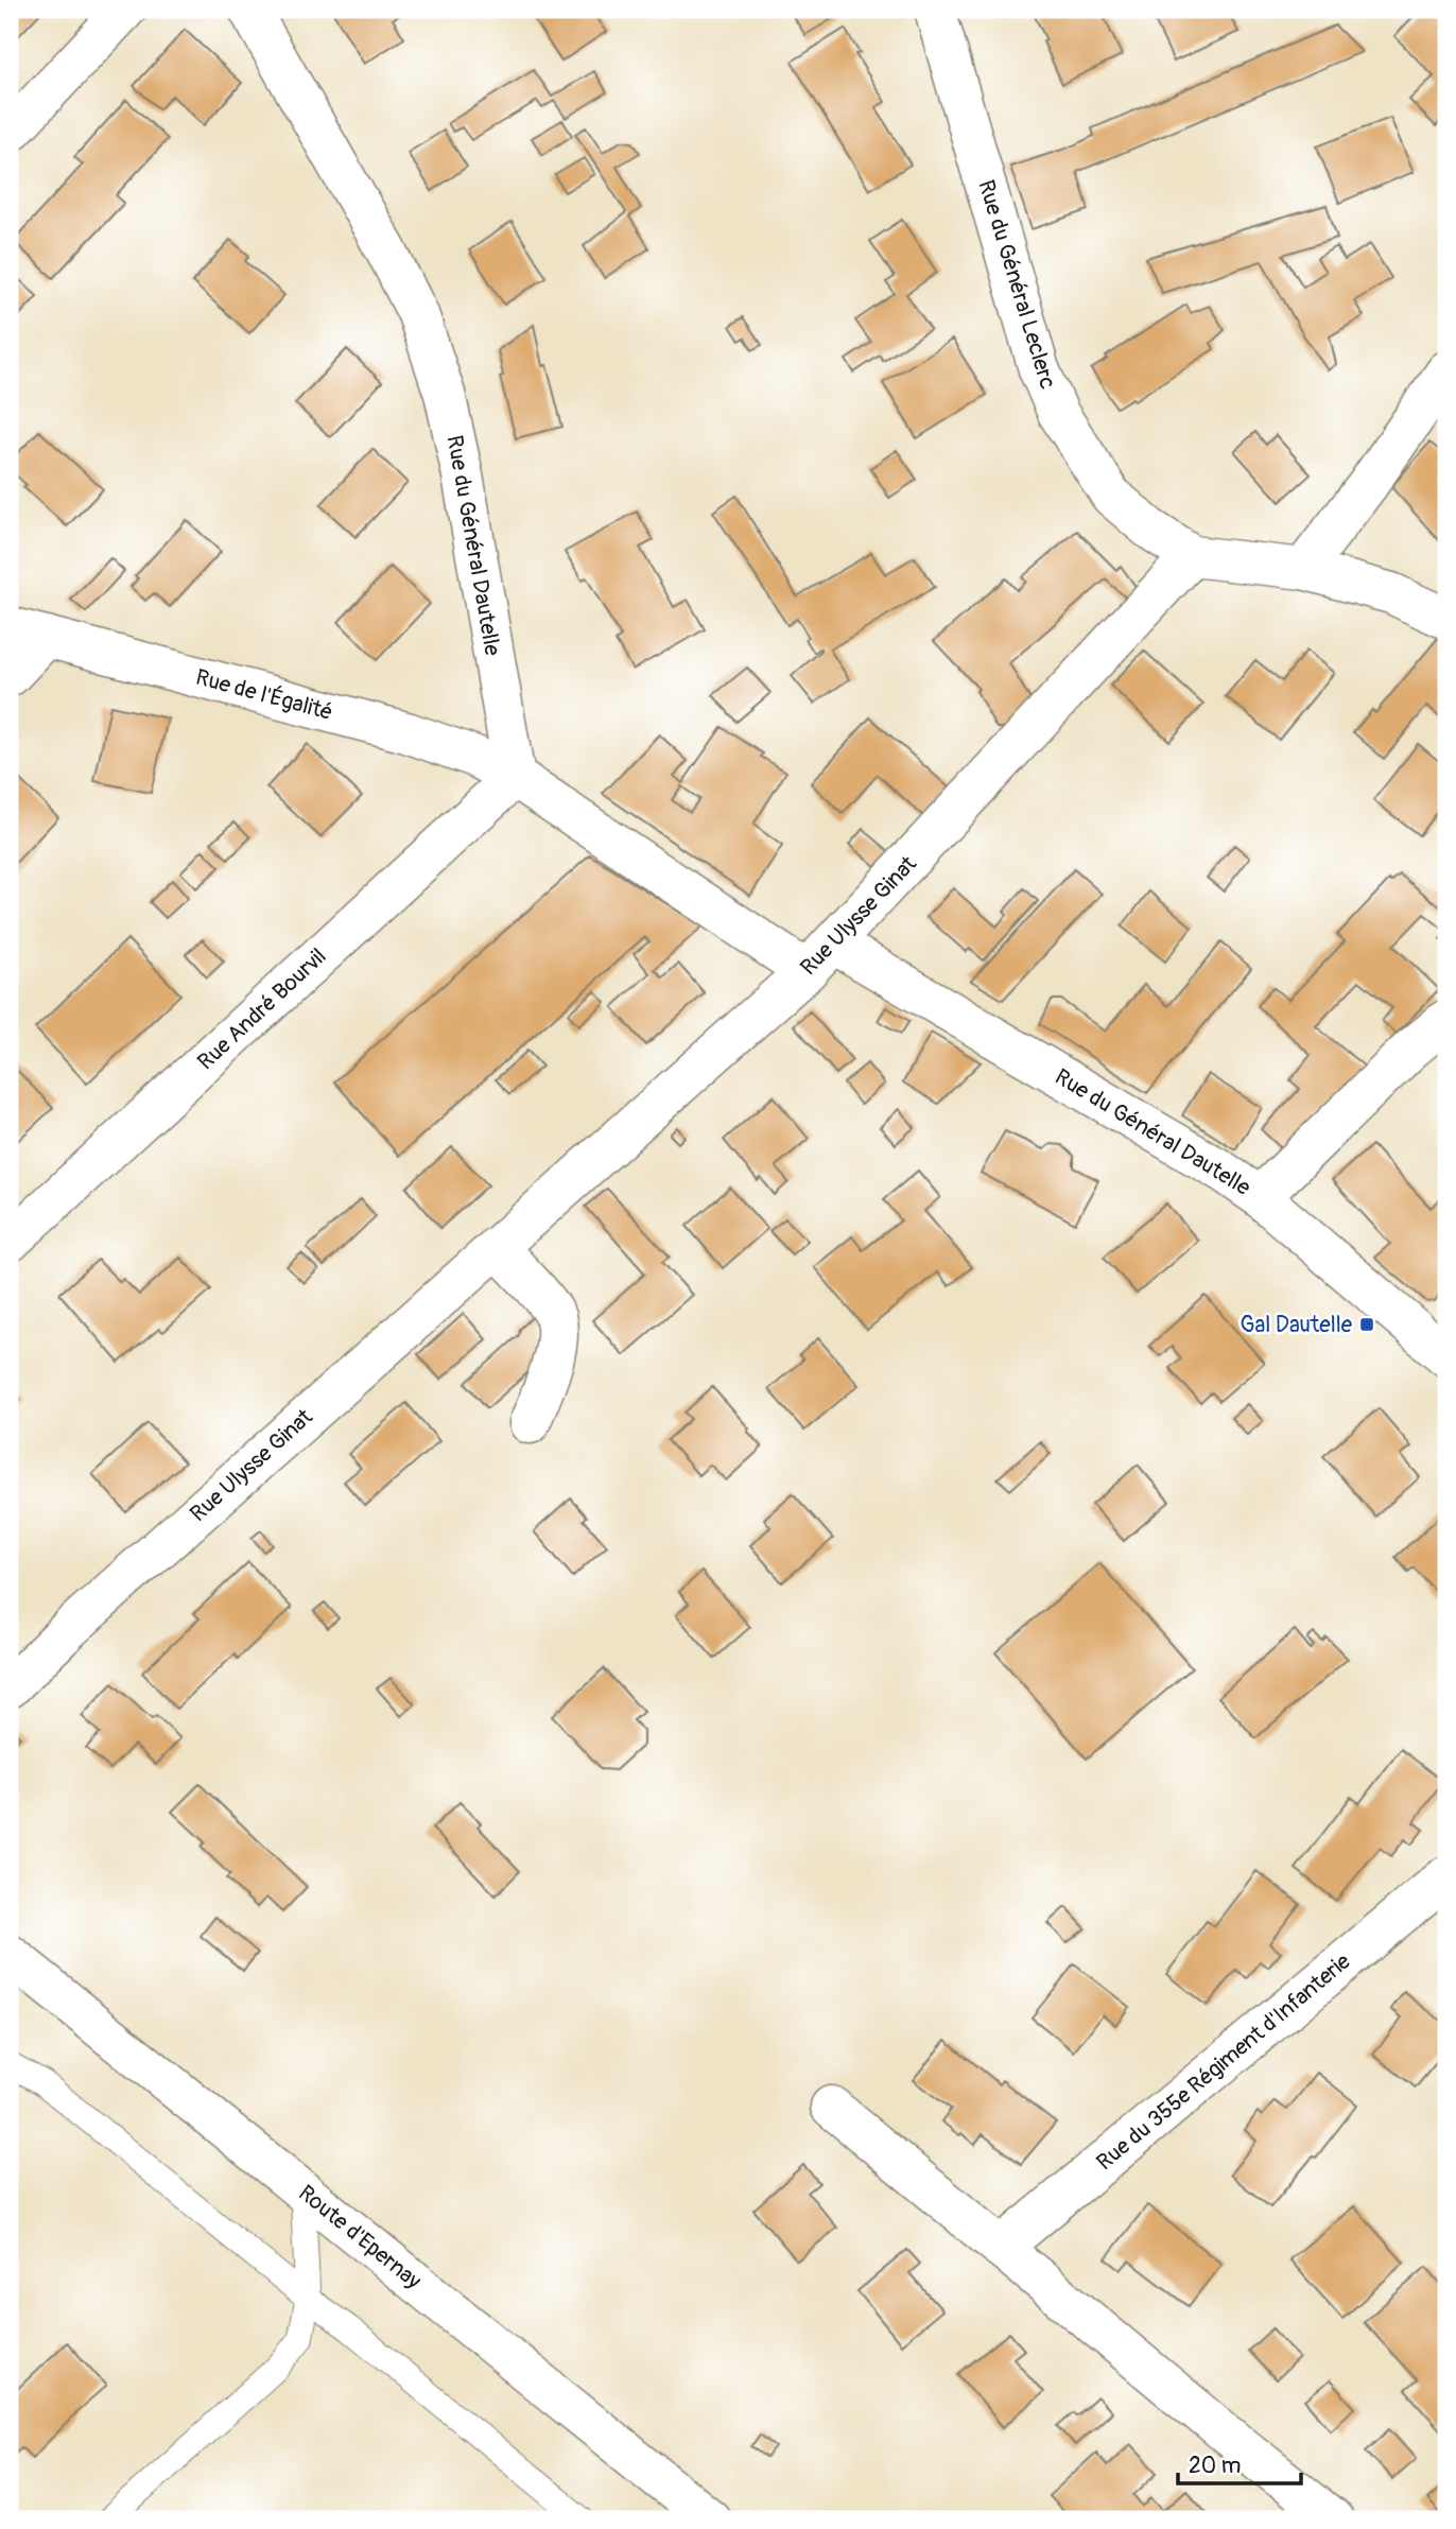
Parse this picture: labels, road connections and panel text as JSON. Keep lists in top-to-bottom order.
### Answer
{
  "streets": {
    "street": [
      "Rue du Général Leclerc",
      "Rue du Général Dautelle",
      "Rue de l'Égalité",
      "Rue Ulysse Ginat",
      "Rue André Bourvil",
      "Rue du 355e Régiment d'Infanterie",
      "Route d'Epernay"
    ]
  },
  "crossings": [
    ["Rue du Général Leclerc", "Rue Ulysse Ginat"],
    ["Rue du Général Dautelle", "Rue de l'Égalité"],
    ["Rue du Général Dautelle", "Rue Ulysse Ginat"],
    ["Rue du Général Dautelle", "Rue André Bourvil"],
    ["Rue de l'Égalité", "Rue André Bourvil"]
  ],
  "places": {
    "transit": ["Gal Dautelle"]
  },
  "scale_bar": "20 m"
}
